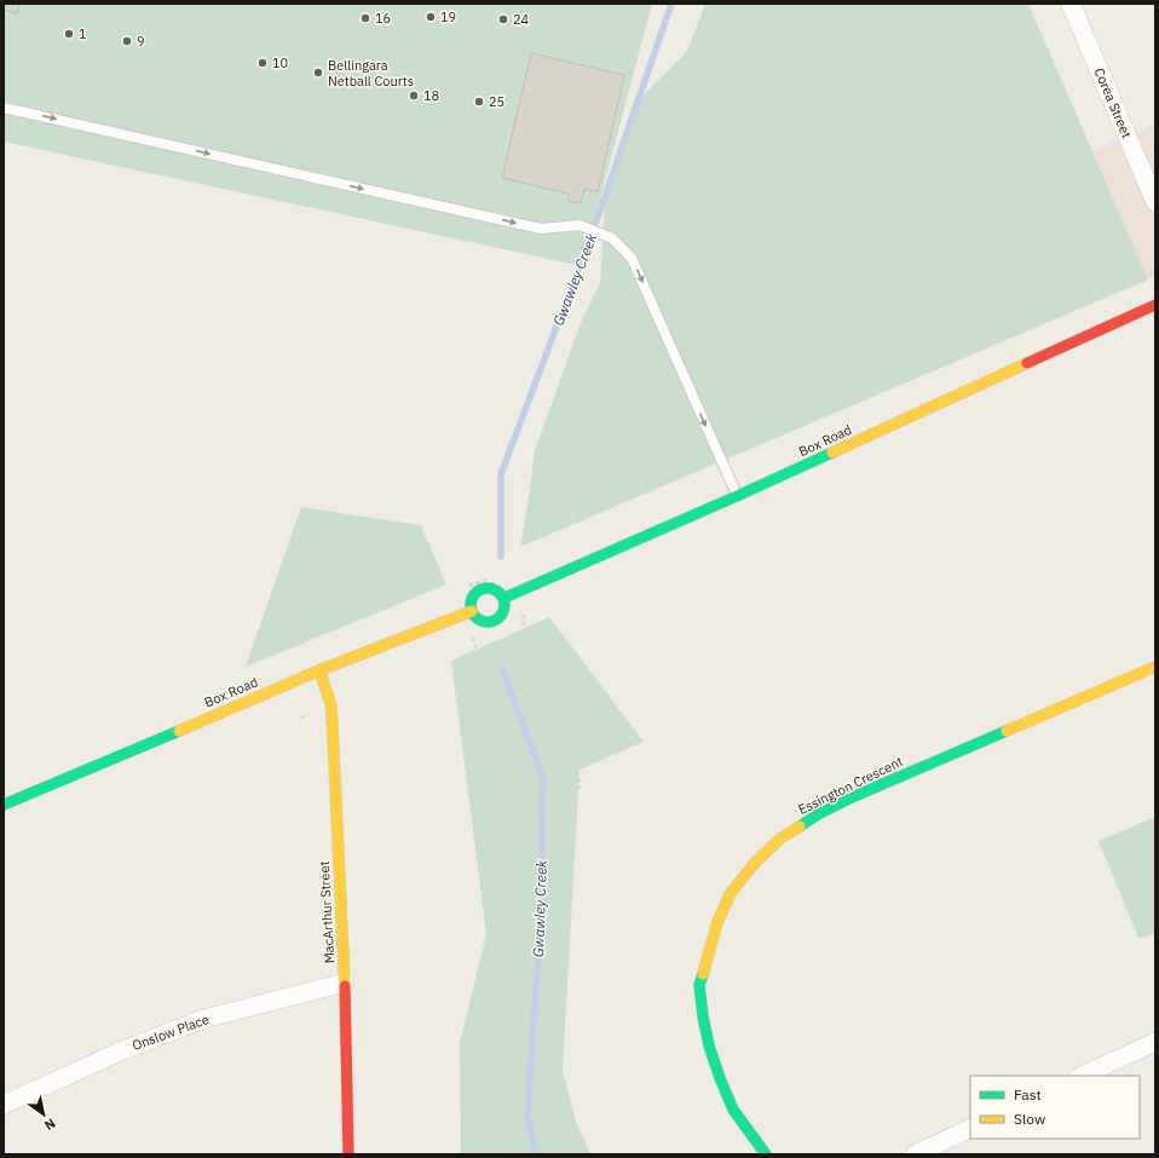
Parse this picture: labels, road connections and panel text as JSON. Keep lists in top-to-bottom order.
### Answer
{
  "streets": {
    "street": [
      "Corea Street",
      "Box Road",
      "Essington Crescent",
      "MacArthur Street",
      "Onslow Place"
    ]
  },
  "crossings": [
    ["Box Road", "MacArthur Street"],
    ["MacArthur Street", "Onslow Place"]
  ],
  "water": ["Gwawley Creek"],
  "places": [
    "19",
    "16",
    "24",
    "1",
    "9",
    "10",
    "Bellingara Netball Courts",
    "18",
    "25"
  ],
  "legend": ["Fast", "Slow"],
  "north": "bottom right"
}
